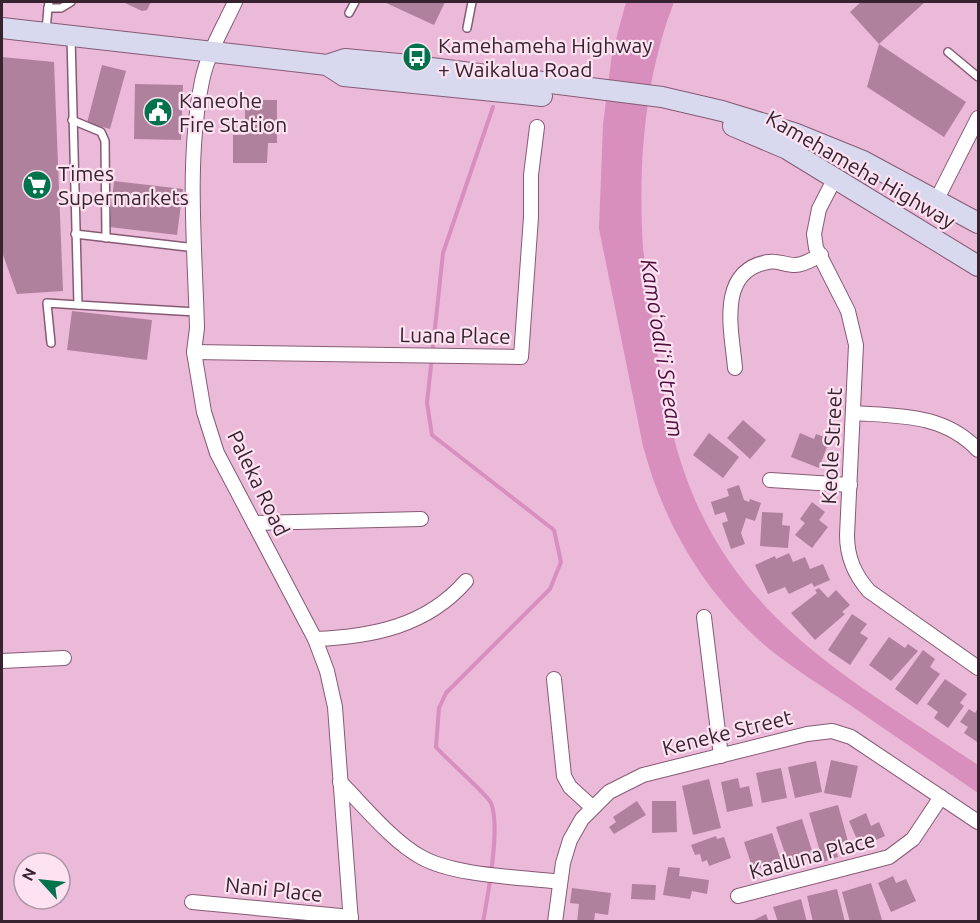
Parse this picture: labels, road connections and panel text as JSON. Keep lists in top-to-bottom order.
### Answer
{
  "streets": {
    "main road": ["Kamehameha Highway"],
    "street": [
      "Luana Place",
      "Keole Street",
      "Paleka Road",
      "Keneke Street",
      "Kaaluna Place",
      "Nani Place"
    ]
  },
  "crossings": [
    ["Kamehameha Highway", "Keole Street"],
    ["Kamehameha Highway", "Paleka Road"],
    ["Luana Place", "Paleka Road"],
    ["Paleka Road", "Nani Place"],
    ["Keneke Street", "Kaaluna Place"]
  ],
  "water": ["Kamoʻoaliʻi Stream"],
  "places": {
    "bus stop": ["Kamehameha Highway + Waikalua Road"],
    "public building": ["Kaneohe Fire Station"],
    "supermarket": ["Times Supermarkets"]
  },
  "north": "top left"
}
